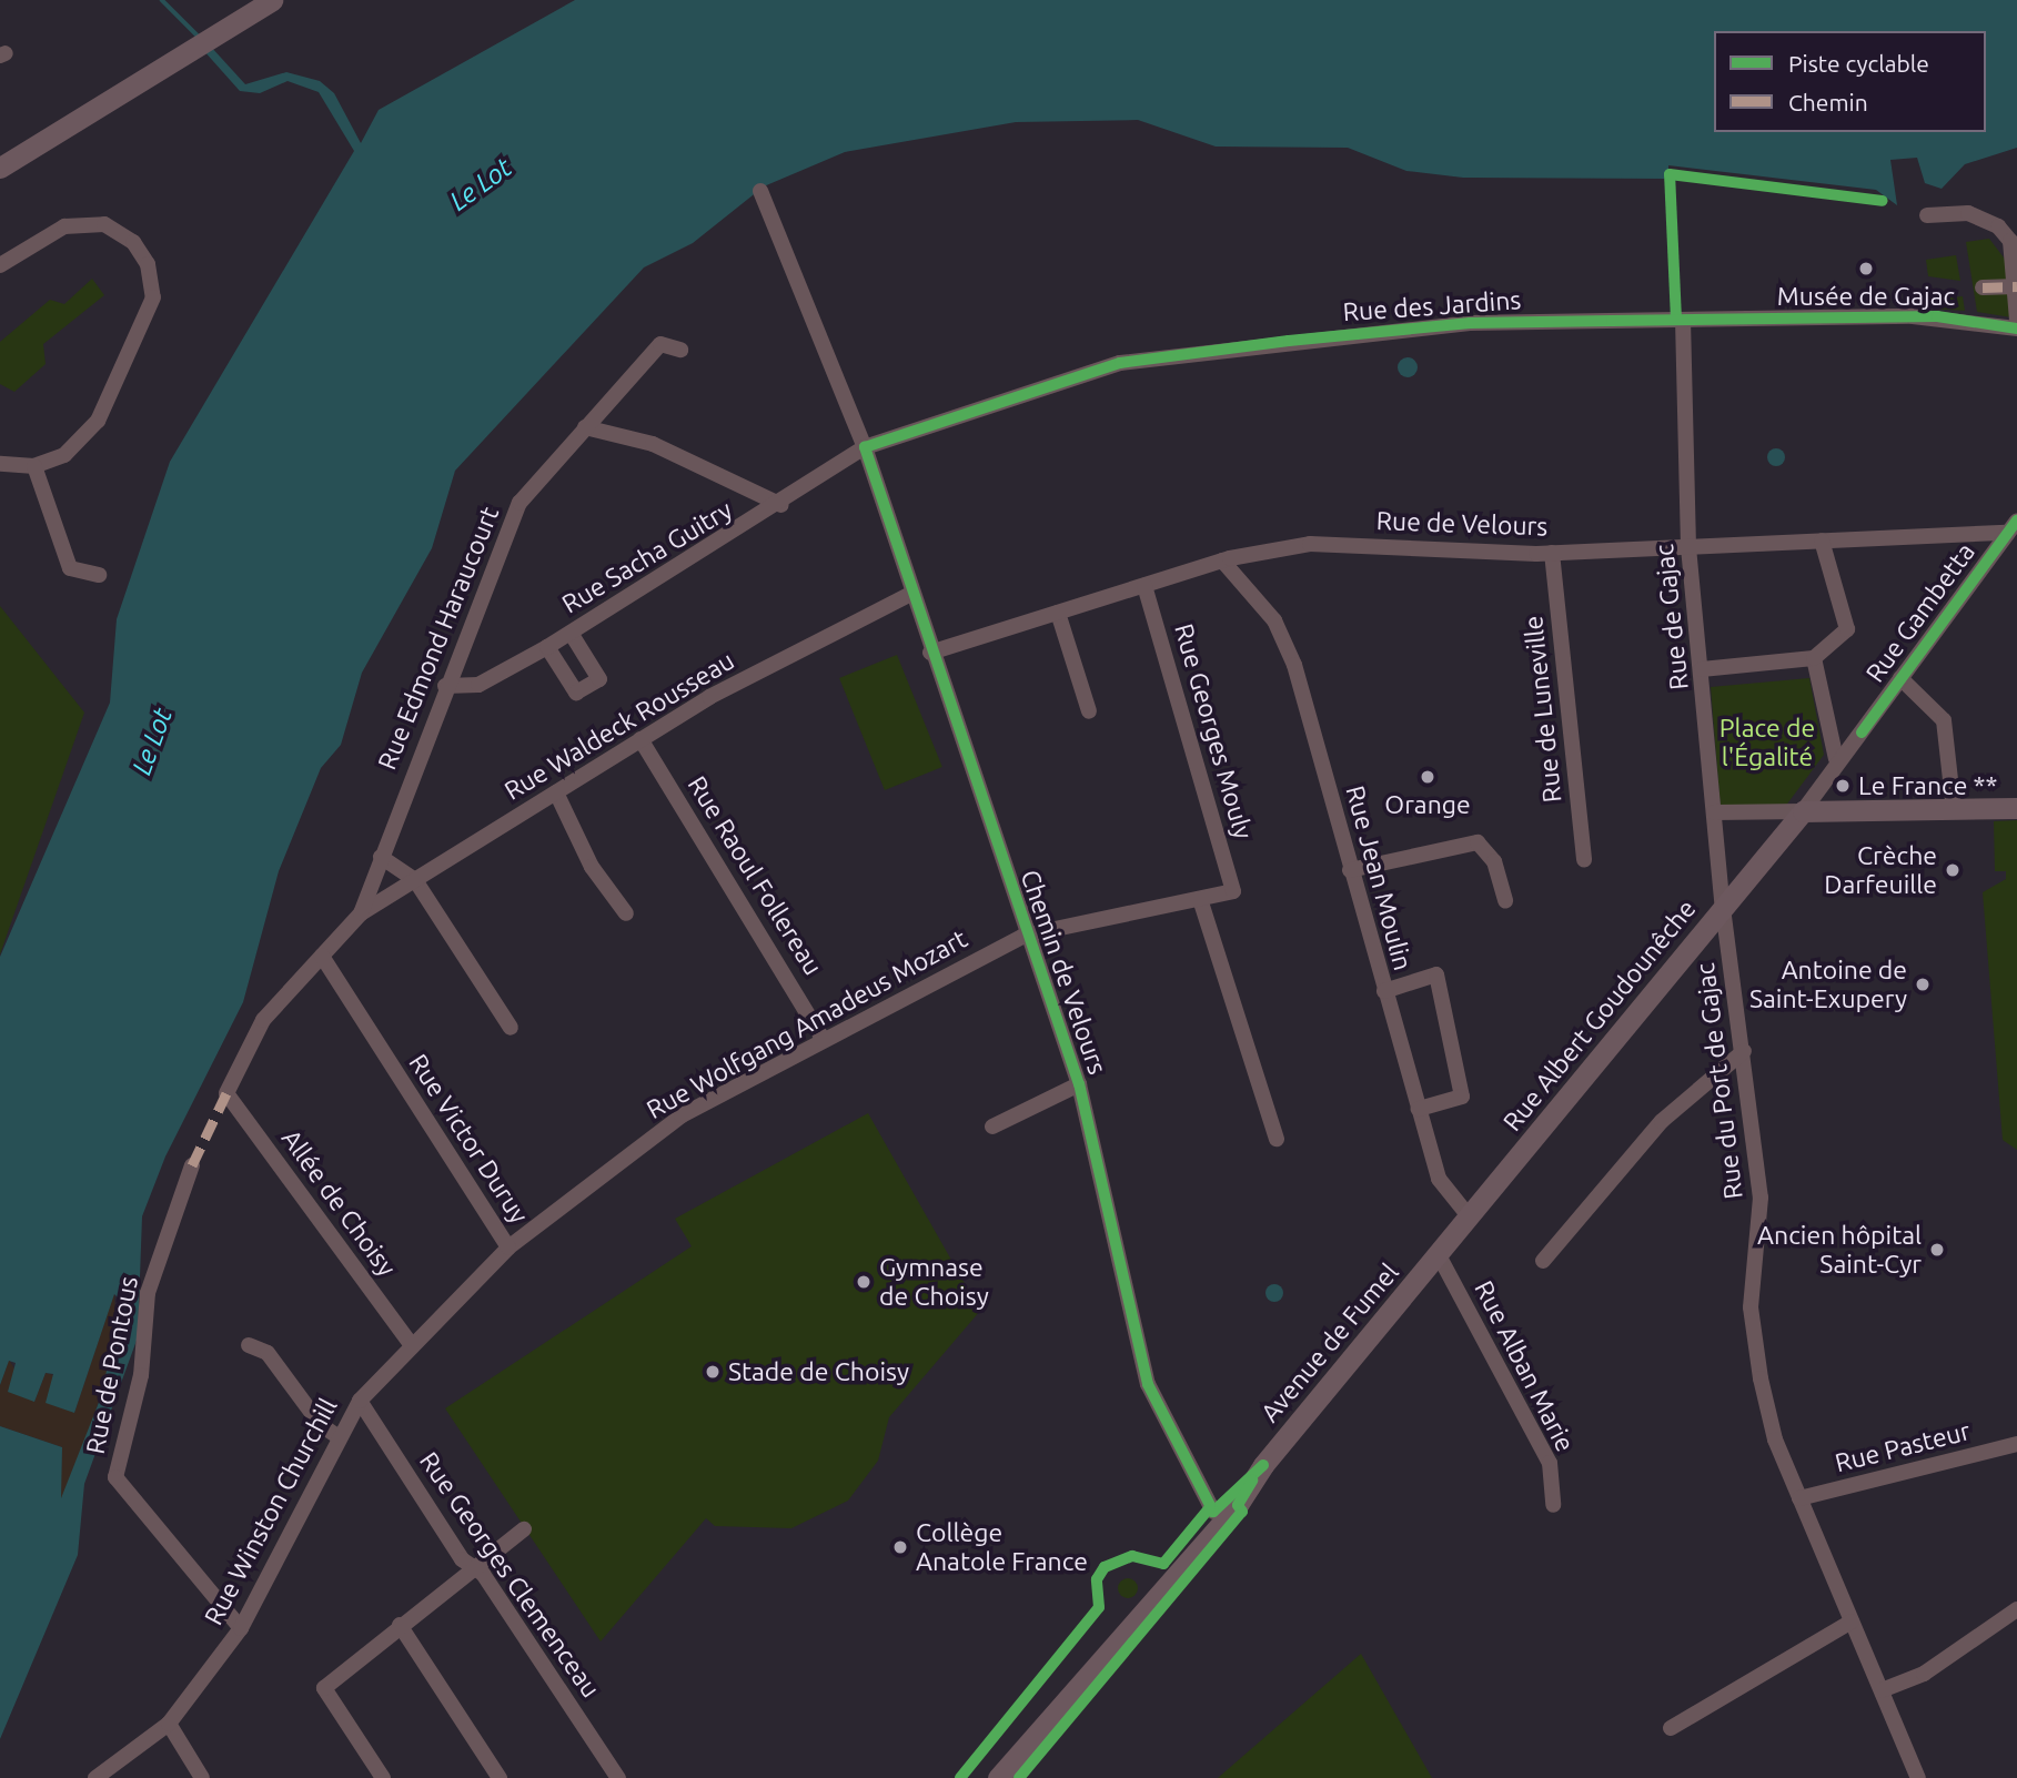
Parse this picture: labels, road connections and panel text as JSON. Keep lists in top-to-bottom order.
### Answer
{
  "streets": {
    "main road": ["Rue Albert Goudounêche", "Avenue de Fumel"],
    "street": [
      "Rue des Jardins",
      "Rue de Velours",
      "Rue Sacha Guitry",
      "Rue Gambetta",
      "Rue de Gajac",
      "Rue Edmond Haraucourt",
      "Rue de Luneville",
      "Rue Waldeck Rousseau",
      "Rue Georges Mouly",
      "Rue Raoul Follereau",
      "Rue Jean Moulin",
      "Chemin de Velours",
      "Rue Wolfgang Amadeus Mozart",
      "Rue du Port de Gajac",
      "Rue Victor Duruy",
      "Allée de Choisy",
      "Rue de Pontous",
      "Rue Alban Marie",
      "Rue Pasteur",
      "Rue Winston Churchill",
      "Rue Georges Clemenceau"
    ]
  },
  "crossings": [
    ["Rue des Jardins", "Rue Sacha Guitry"],
    ["Rue des Jardins", "Rue de Gajac"],
    ["Rue des Jardins", "Chemin de Velours"],
    ["Rue de Velours", "Rue Gambetta"],
    ["Rue de Velours", "Rue de Gajac"],
    ["Rue de Velours", "Rue de Luneville"],
    ["Rue de Velours", "Rue Georges Mouly"],
    ["Rue de Velours", "Rue Jean Moulin"],
    ["Rue de Velours", "Chemin de Velours"],
    ["Rue Sacha Guitry", "Rue Edmond Haraucourt"],
    ["Rue Sacha Guitry", "Chemin de Velours"],
    ["Rue Gambetta", "Rue Albert Goudounêche"],
    ["Rue de Gajac", "Rue Albert Goudounêche"],
    ["Rue de Gajac", "Rue du Port de Gajac"],
    ["Rue Edmond Haraucourt", "Rue Waldeck Rousseau"],
    ["Rue Edmond Haraucourt", "Rue Victor Duruy"],
    ["Rue Edmond Haraucourt", "Allée de Choisy"],
    ["Rue Waldeck Rousseau", "Rue Raoul Follereau"],
    ["Rue Waldeck Rousseau", "Chemin de Velours"],
    ["Rue Georges Mouly", "Rue Wolfgang Amadeus Mozart"],
    ["Rue Raoul Follereau", "Rue Wolfgang Amadeus Mozart"],
    ["Rue Jean Moulin", "Rue Albert Goudounêche"],
    ["Chemin de Velours", "Rue Wolfgang Amadeus Mozart"],
    ["Chemin de Velours", "Avenue de Fumel"],
    ["Rue Albert Goudounêche", "Rue du Port de Gajac"],
    ["Rue Albert Goudounêche", "Avenue de Fumel"],
    ["Rue Albert Goudounêche", "Rue Alban Marie"],
    ["Rue Wolfgang Amadeus Mozart", "Rue Victor Duruy"],
    ["Rue du Port de Gajac", "Rue Pasteur"],
    ["Rue Victor Duruy", "Allée de Choisy"],
    ["Rue Victor Duruy", "Rue Winston Churchill"],
    ["Rue Victor Duruy", "Rue Georges Clemenceau"],
    ["Avenue de Fumel", "Rue Alban Marie"],
    ["Rue de Pontous", "Rue Winston Churchill"],
    ["Rue Winston Churchill", "Rue Georges Clemenceau"]
  ],
  "water": ["Le Lot"],
  "parks": ["Place de l'Égalité"],
  "places": [
    "Musée de Gajac",
    "Orange",
    "Le France **",
    "Crèche Darfeuille",
    "Antoine de Saint-Exupery",
    "Ancien hôpital Saint-Cyr",
    "Gymnase de Choisy",
    "Stade de Choisy",
    "Collège Anatole France"
  ],
  "legend": ["Piste cyclable", "Chemin"]
}
